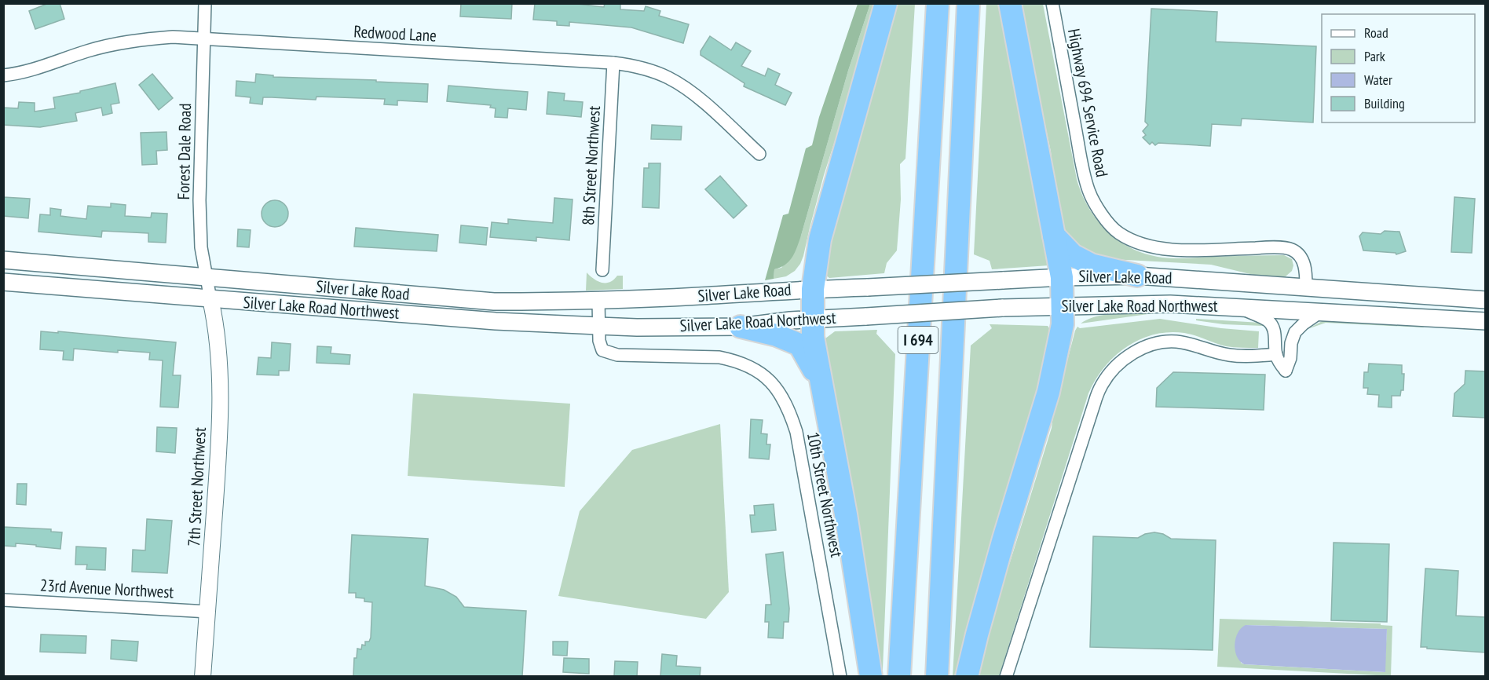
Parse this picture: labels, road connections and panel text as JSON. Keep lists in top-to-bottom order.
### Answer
{
  "streets": {
    "highway": ["I 694"],
    "main road": ["Silver Lake Road", "Silver Lake Road Northwest"],
    "street": [
      "Redwood Lane",
      "Highway 694 Service Road",
      "Forest Dale Road",
      "8th Street Northwest",
      "7th Street Northwest",
      "10th Street Northwest",
      "23rd Avenue Northwest"
    ]
  },
  "crossings": [
    ["Redwood Lane", "Forest Dale Road"],
    ["Redwood Lane", "8th Street Northwest"],
    ["Highway 694 Service Road", "Silver Lake Road"],
    ["Forest Dale Road", "Silver Lake Road"],
    ["Forest Dale Road", "Silver Lake Road Northwest"],
    ["Forest Dale Road", "7th Street Northwest"],
    ["Silver Lake Road Northwest", "7th Street Northwest"],
    ["Silver Lake Road Northwest", "10th Street Northwest"],
    ["7th Street Northwest", "23rd Avenue Northwest"]
  ],
  "legend": [
    "Road",
    "Park",
    "Water",
    "Building"
  ]
}
